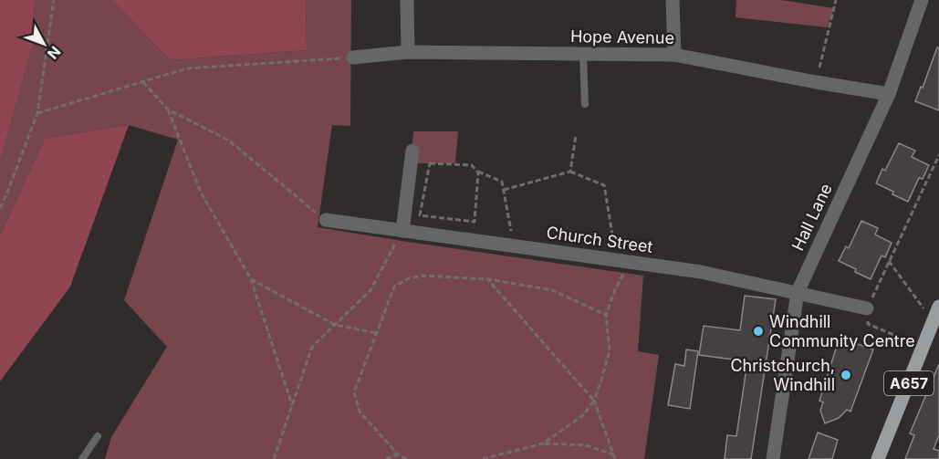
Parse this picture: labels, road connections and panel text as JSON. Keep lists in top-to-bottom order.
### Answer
{
  "streets": {
    "main road": ["A657"],
    "street": ["Hope Avenue", "Hall Lane", "Church Street"]
  },
  "crossings": [
    ["Hope Avenue", "Hall Lane"],
    ["Hall Lane", "Church Street"]
  ],
  "places": ["Windhill Community Centre", "Christchurch, Windhill"],
  "north": "bottom right"
}
